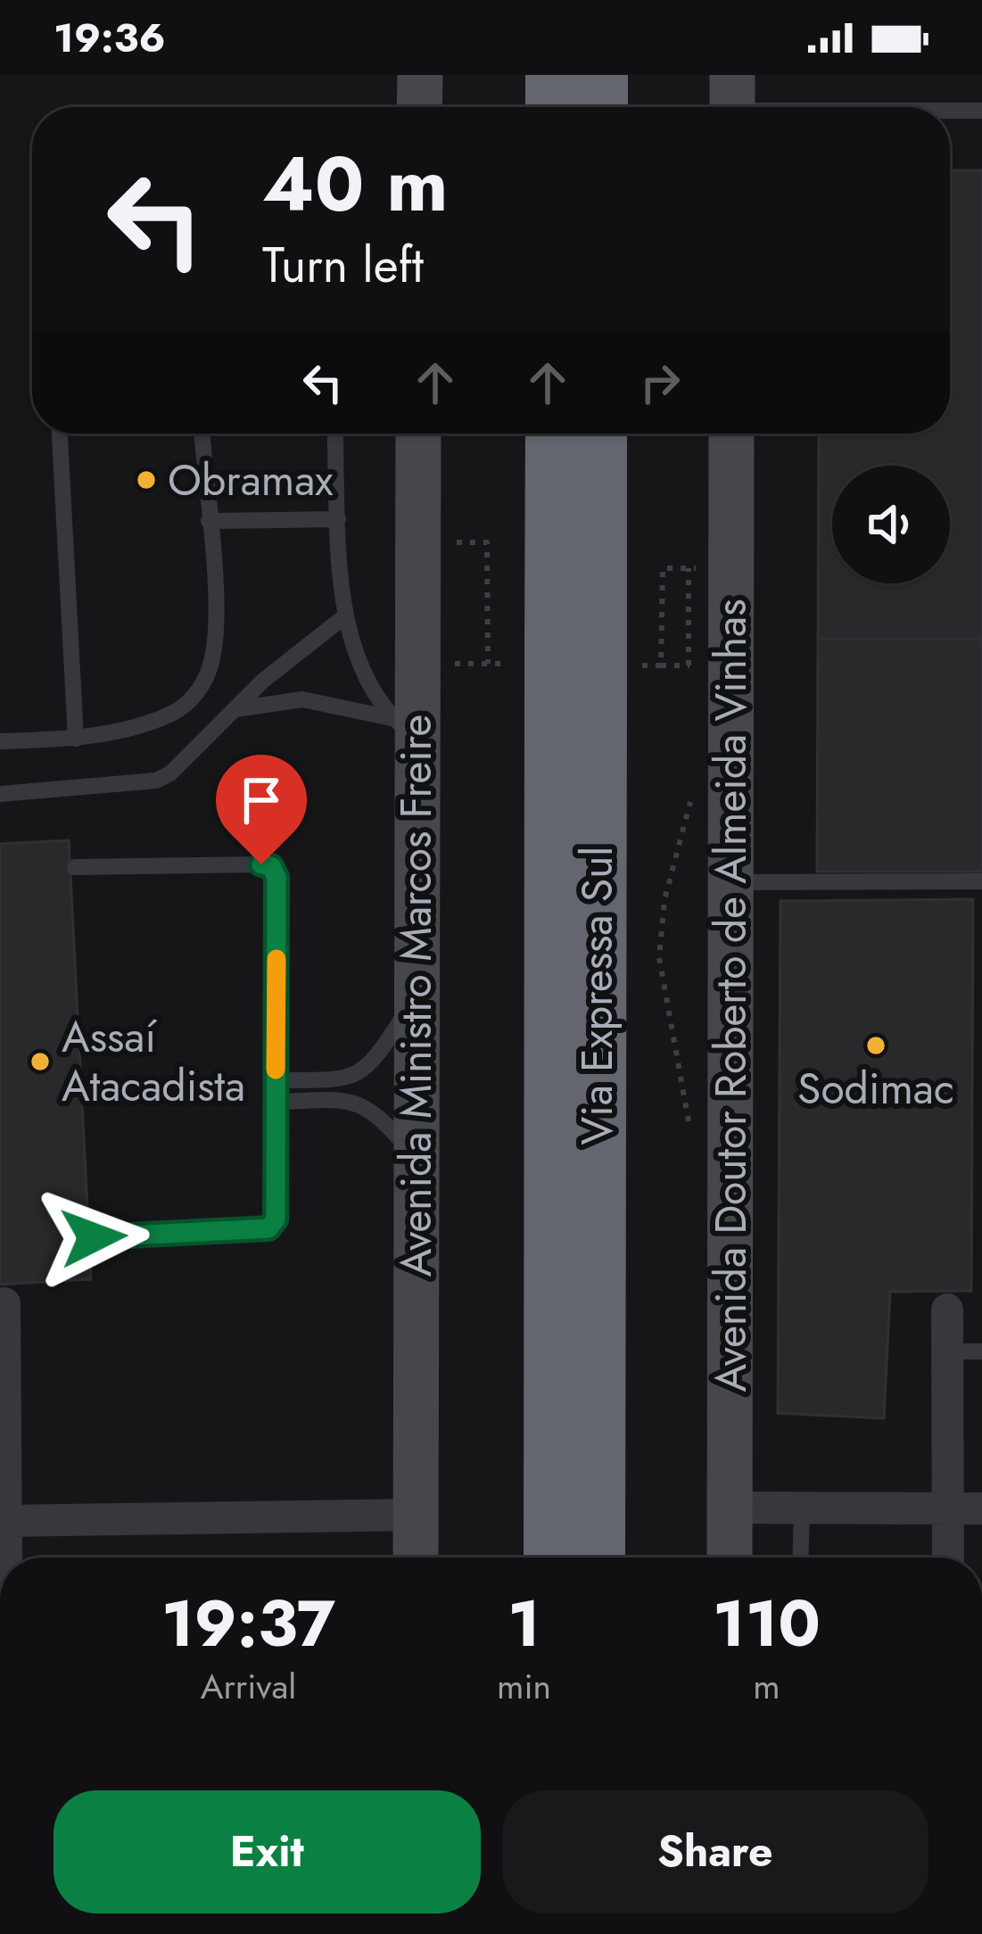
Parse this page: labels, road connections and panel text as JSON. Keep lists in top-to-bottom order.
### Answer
{
  "streets": {
    "highway": ["Via Expressa Sul"],
    "main road": ["Avenida Ministro Marcos Freire", "Avenida Doutor Roberto de Almeida Vinhas"]
  },
  "places": ["Obramax", "Sodimac", "Assaí Atacadista"],
  "page": {
    "status": "19:36",
    "turn": ["40 m", "Turn left"],
    "eta": [
      "19:37",
      "Arrival",
      "1",
      "min",
      "110",
      "m"
    ],
    "buttons": ["Exit", "Share"]
  }
}
